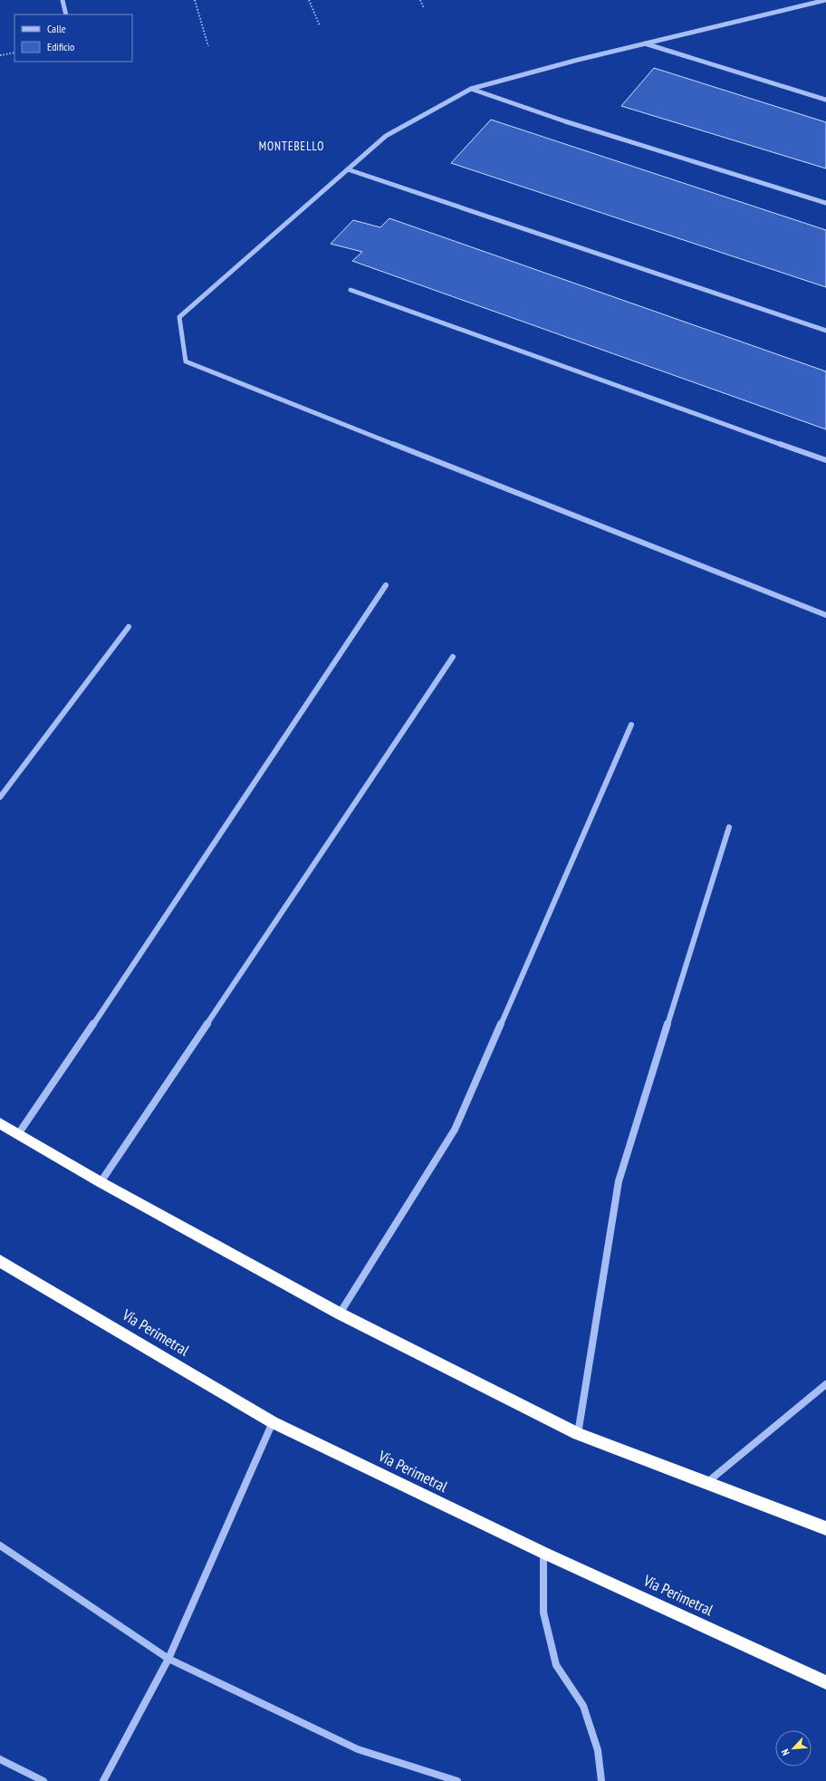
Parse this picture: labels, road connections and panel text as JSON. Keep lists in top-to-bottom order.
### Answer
{
  "streets": {
    "highway": ["Vía Perimetral"]
  },
  "districts": ["MONTEBELLO"],
  "legend": ["Calle", "Edificio"],
  "north": "bottom left"
}
